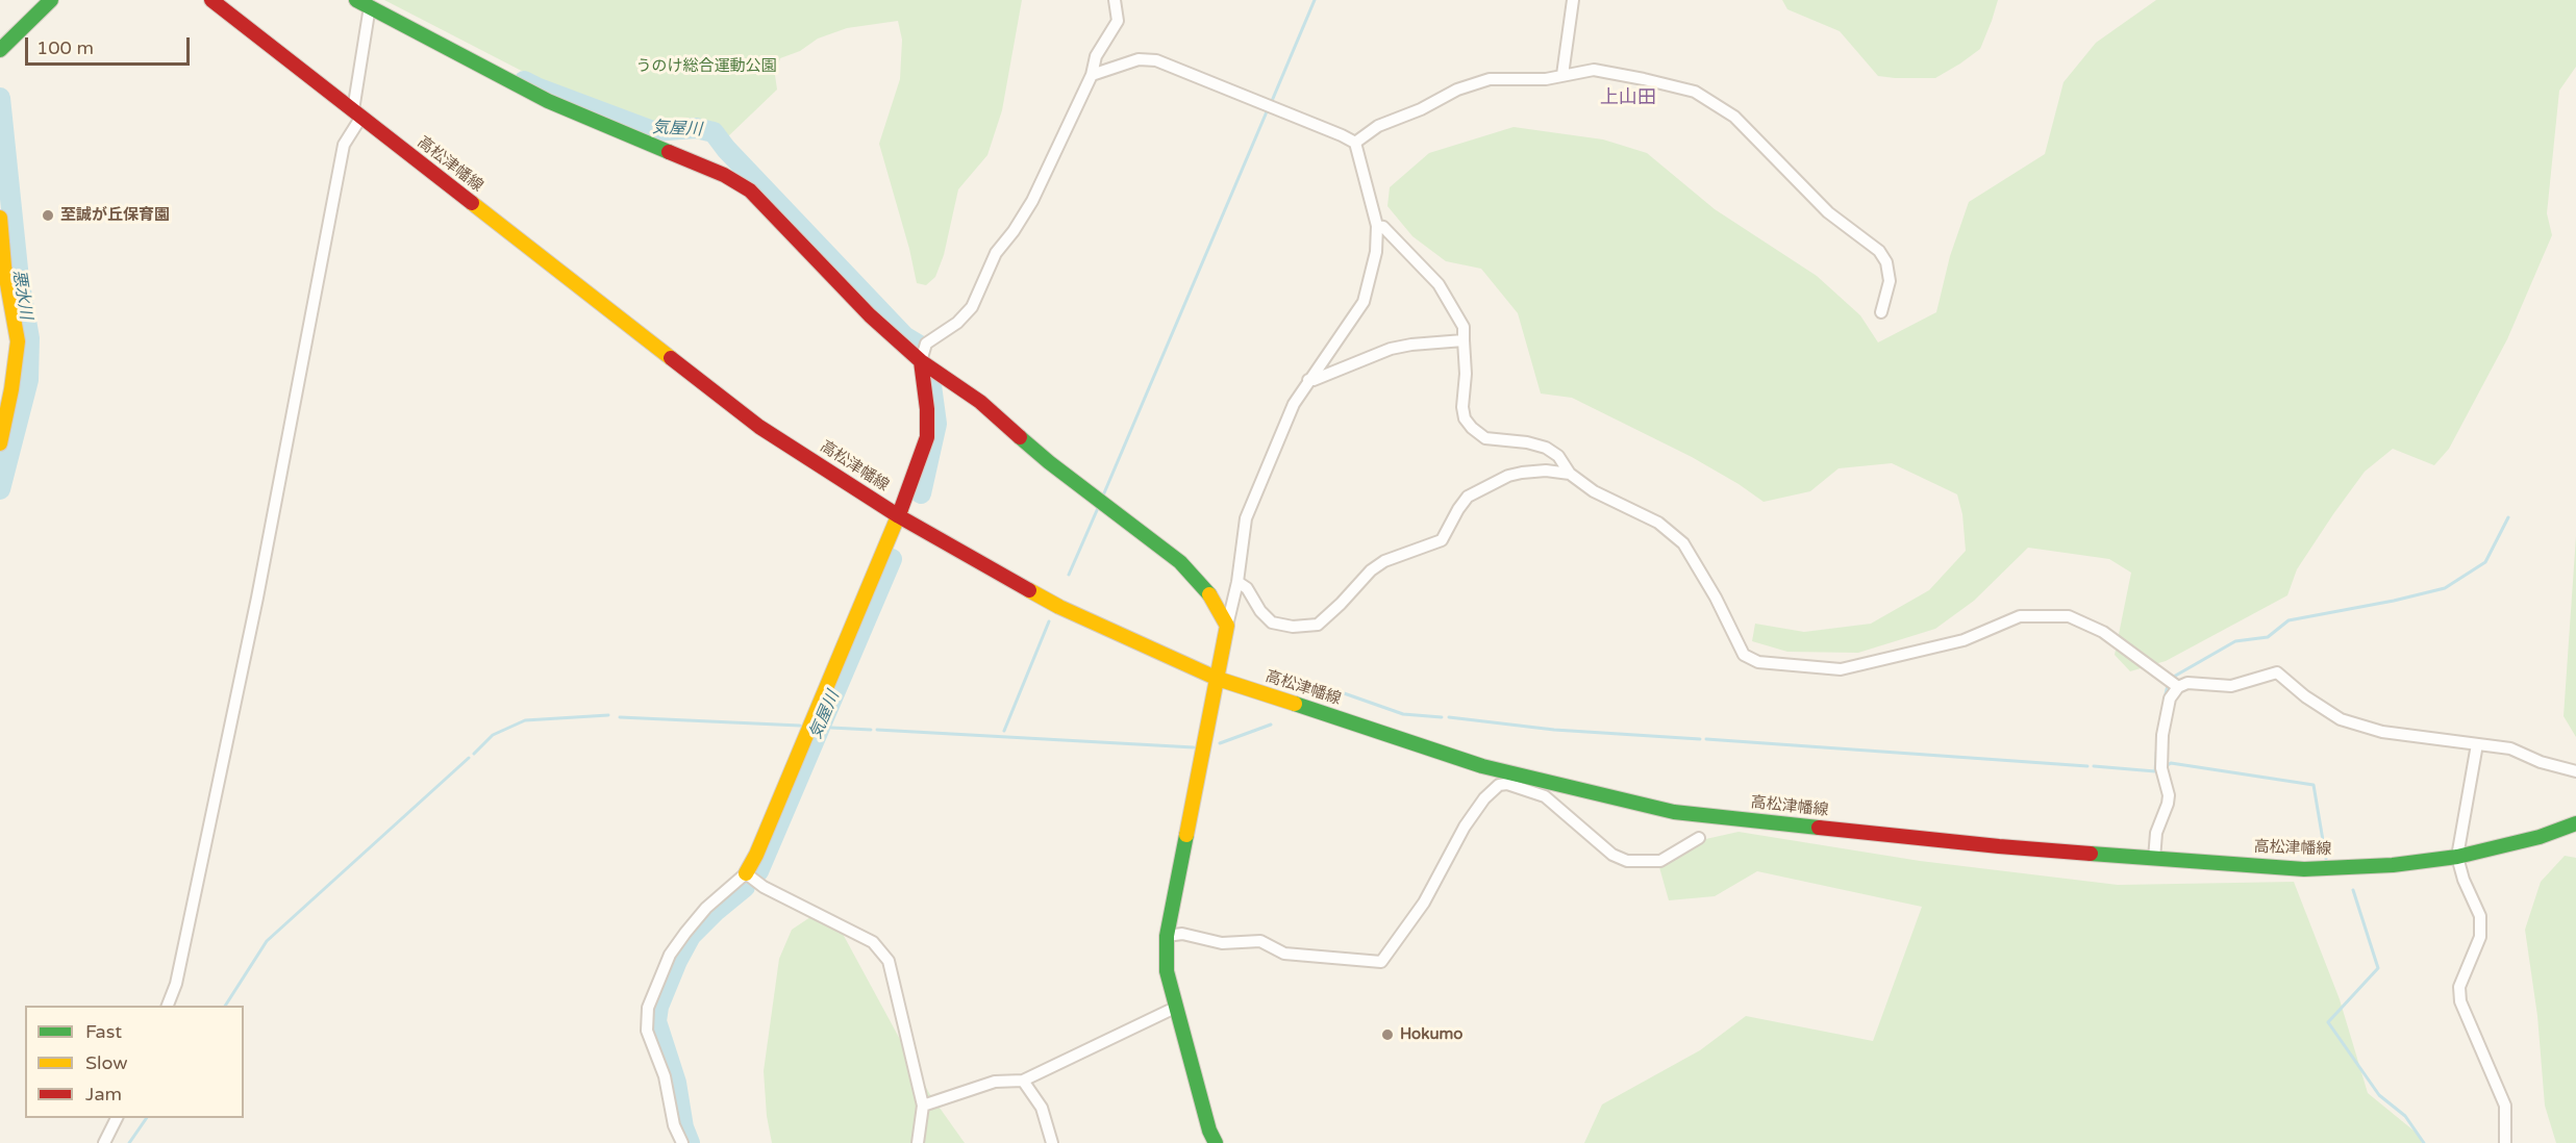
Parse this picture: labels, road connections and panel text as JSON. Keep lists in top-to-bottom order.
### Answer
{
  "streets": {
    "main road": ["高松津幡線"]
  },
  "districts": ["上山田"],
  "water": ["気屋川", "悪水川"],
  "parks": ["うのけ総合運動公園"],
  "places": ["至誠が丘保育園", "Hokumo"],
  "legend": ["Fast", "Slow", "Jam"],
  "scale_bar": "100 m"
}
